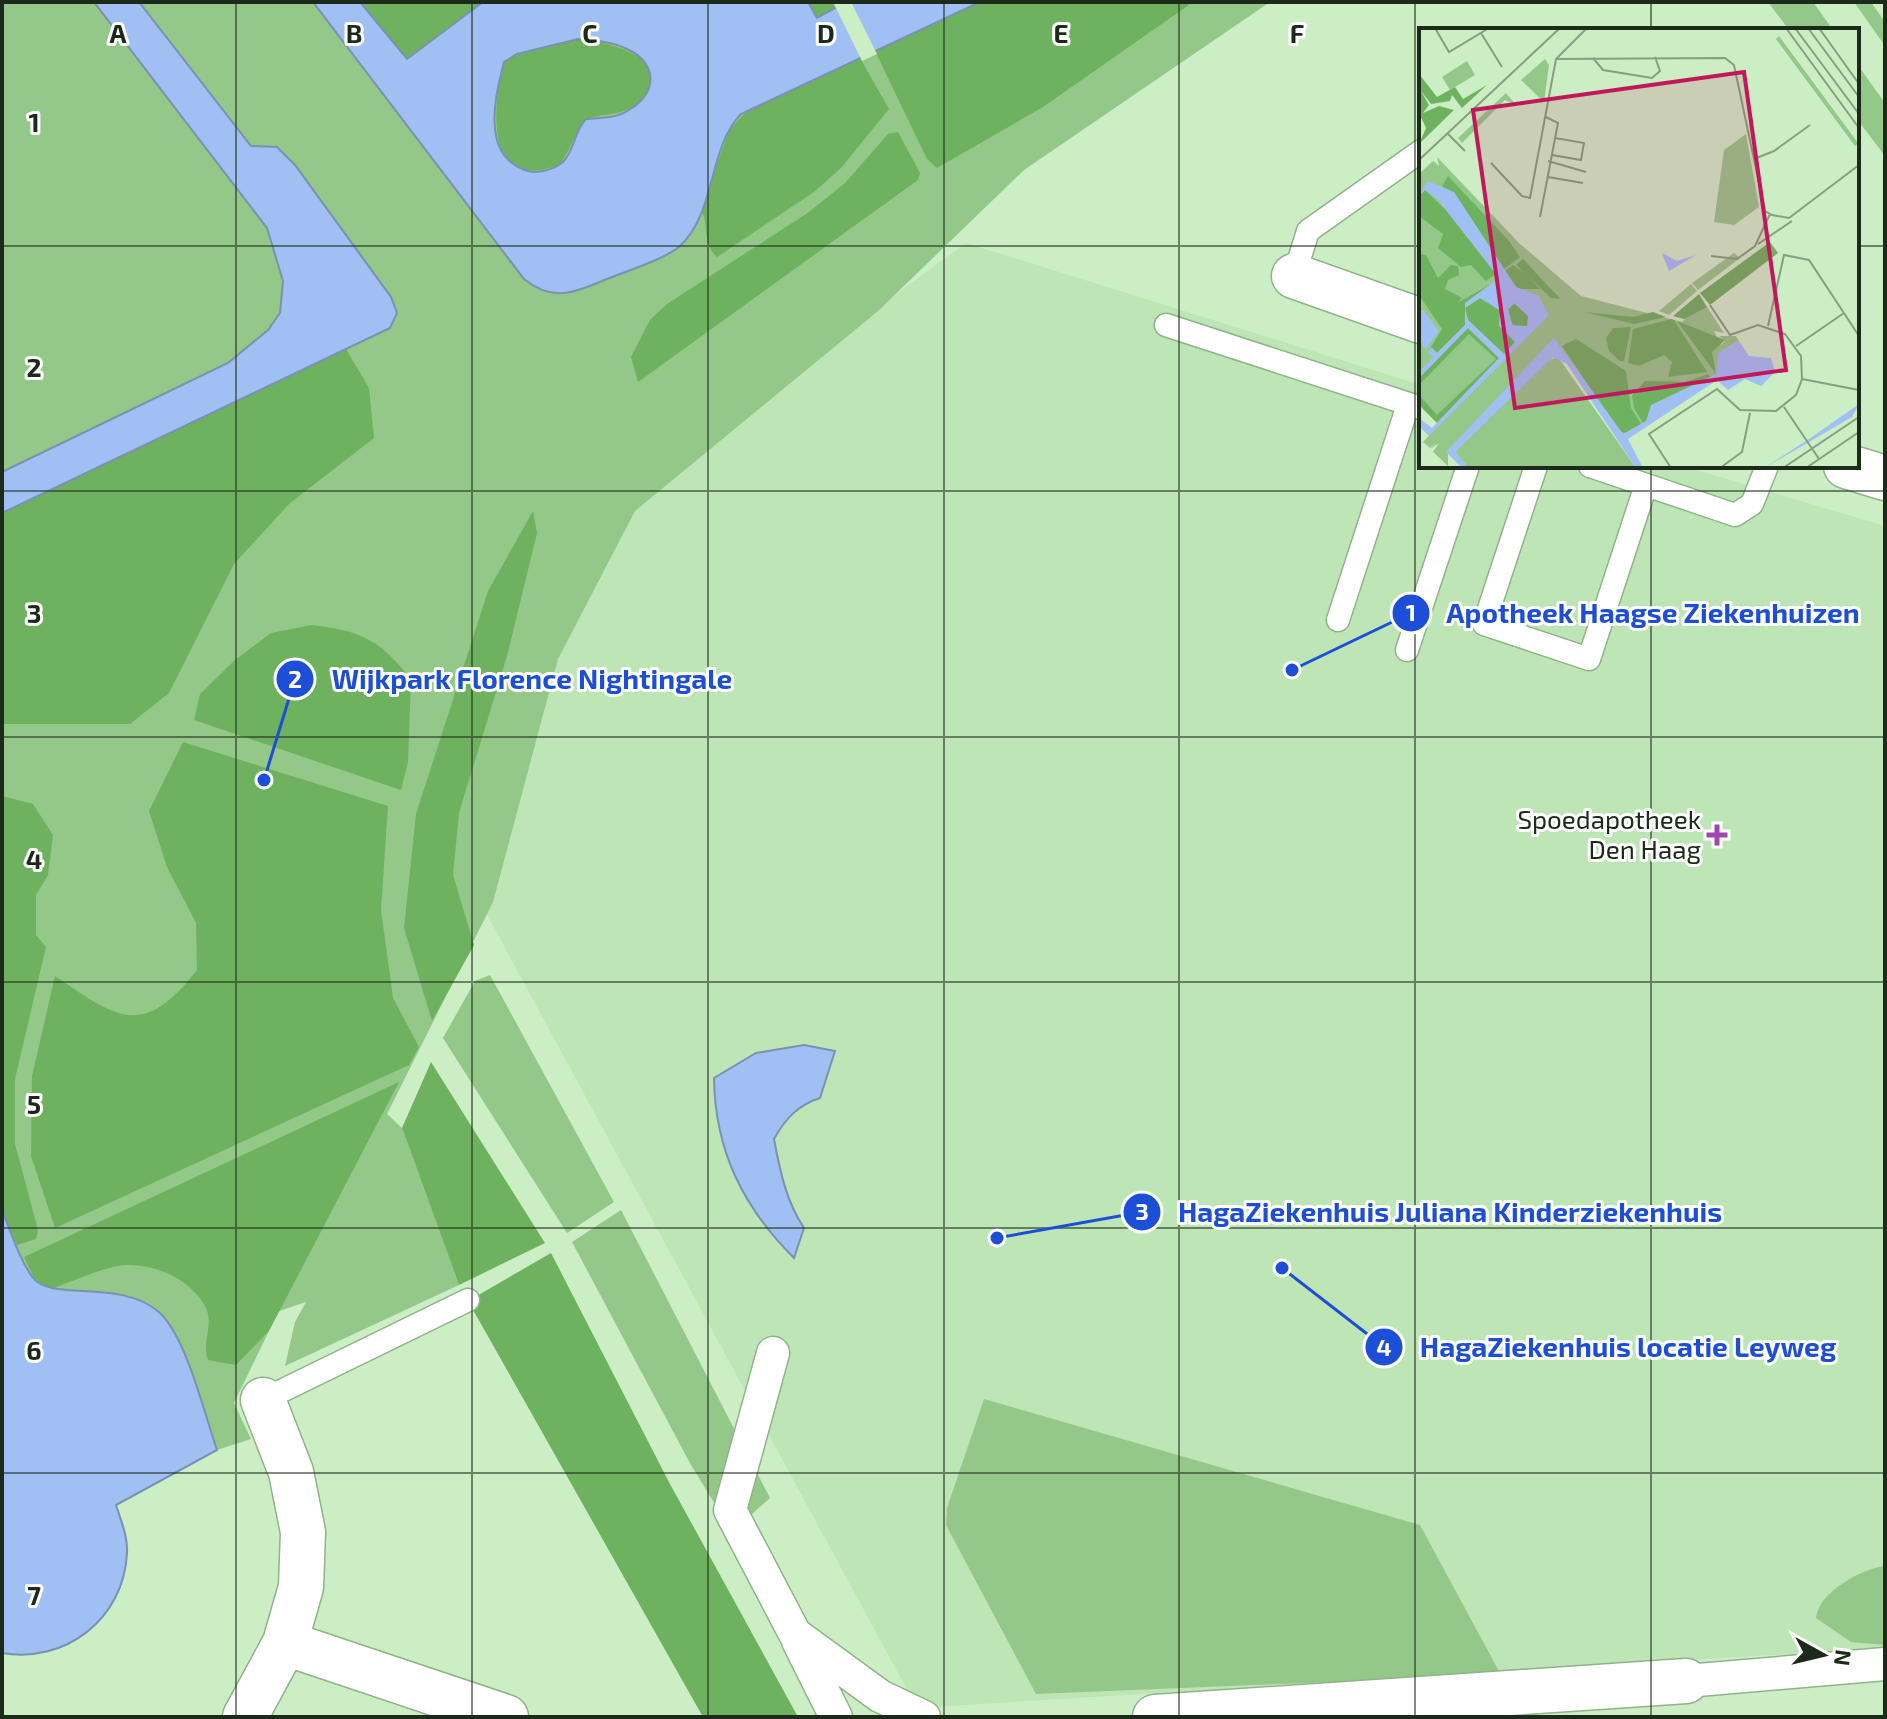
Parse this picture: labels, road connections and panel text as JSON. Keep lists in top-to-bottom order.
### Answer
{
  "places": {
    "other": [
      "Apotheek Haagse Ziekenhuizen",
      "Wijkpark Florence Nightingale",
      "HagaZiekenhuis Juliana Kinderziekenhuis",
      "HagaZiekenhuis locatie Leyweg"
    ],
    "health": ["Spoedapotheek Den Haag"]
  },
  "north": "right",
  "grid": {
    "columns": [
      "A",
      "B",
      "C",
      "D",
      "E",
      "F"
    ],
    "rows": [
      "1",
      "2",
      "3",
      "4",
      "5",
      "6",
      "7"
    ]
  }
}
